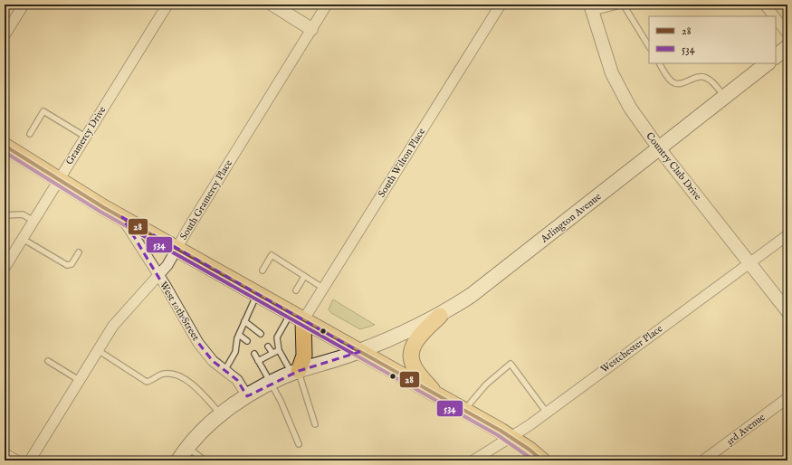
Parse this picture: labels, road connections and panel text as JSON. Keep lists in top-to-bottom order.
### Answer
{
  "streets": {
    "main road": ["Arlington Avenue"],
    "street": [
      "Gramercy Drive",
      "South Wilton Place",
      "Country Club Drive",
      "South Gramercy Place",
      "West 10th Street",
      "Westchester Place",
      "3rd Avenue"
    ]
  },
  "crossings": [
    ["Country Club Drive", "Arlington Avenue"],
    ["Country Club Drive", "Westchester Place"],
    ["South Gramercy Place", "West 10th Street"]
  ],
  "lines": ["transit line 28", "transit line 534"],
  "legend": ["28", "534"]
}
